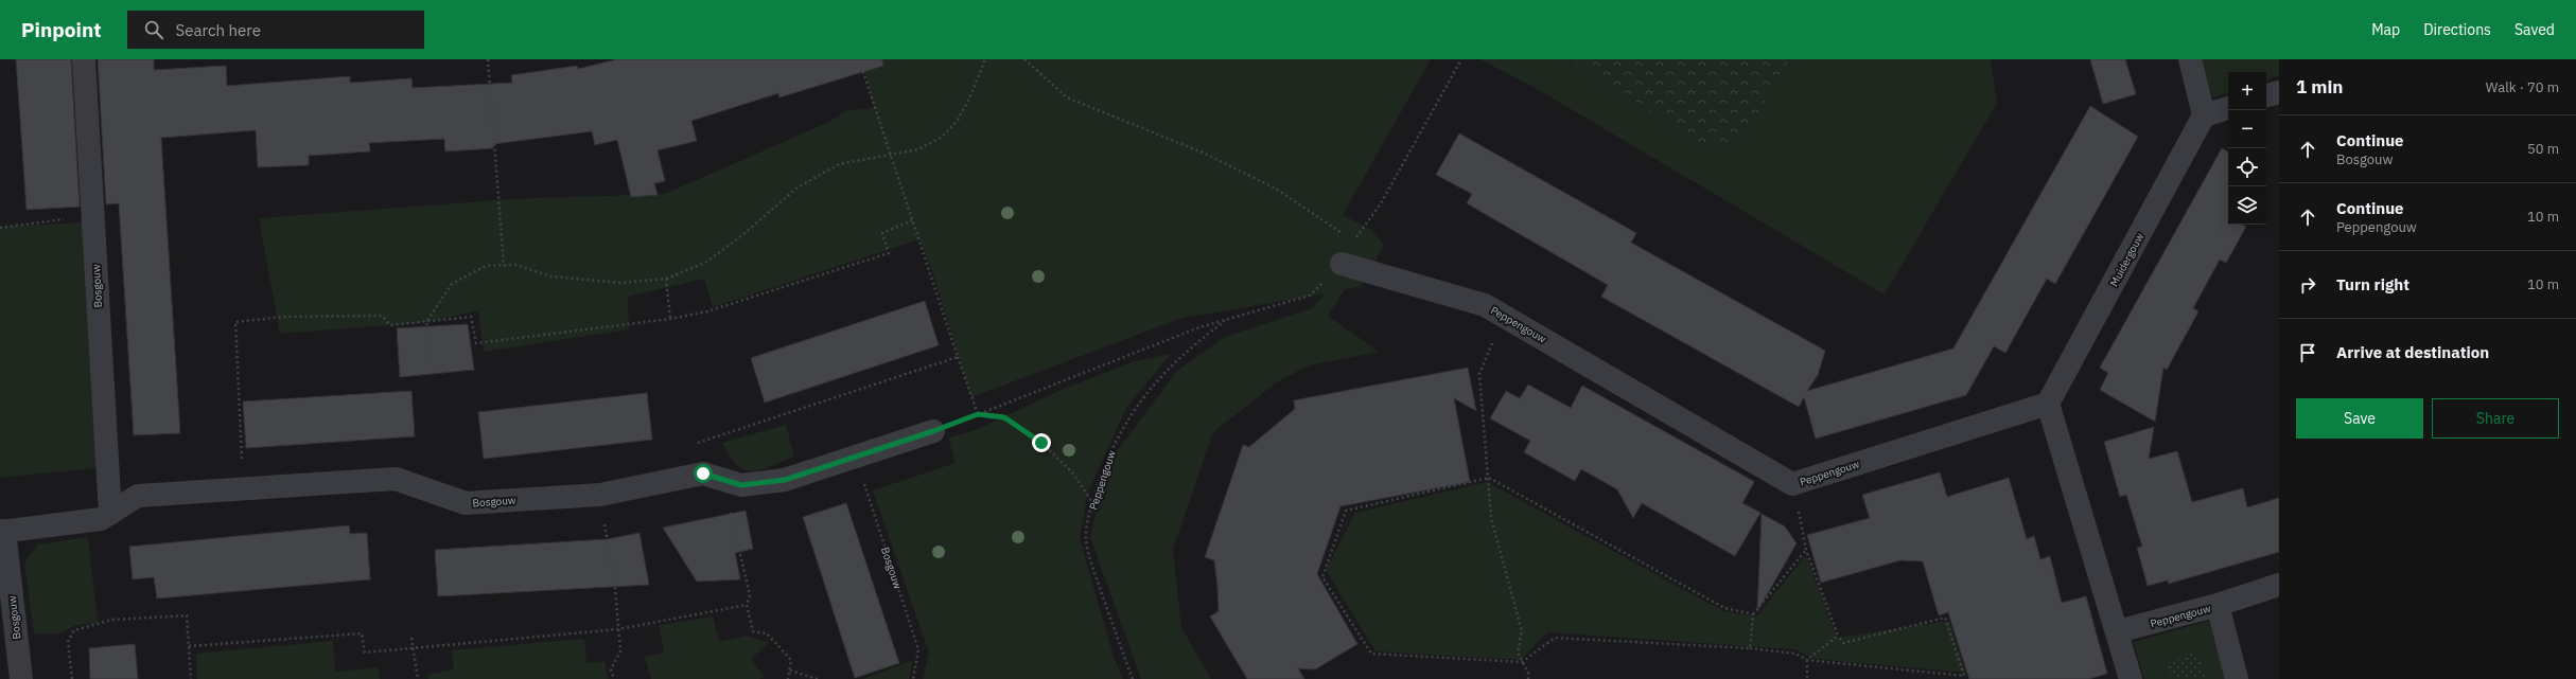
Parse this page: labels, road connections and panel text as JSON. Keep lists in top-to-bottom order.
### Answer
{
  "streets": {
    "street": ["Muidergouw", "Bosgouw", "Peppengouw"]
  },
  "crossings": [
    ["Muidergouw", "Peppengouw"],
    ["Bosgouw", "Peppengouw"]
  ],
  "page": {
    "header": "Pinpoint",
    "search": "Search here",
    "nav": ["Map", "Directions", "Saved"],
    "heading": ["1 min", "Walk · 70 m"],
    "map_buttons": ["+", "−"],
    "list": [
      ["Continue", "Bosgouw", "50 m"],
      ["Continue", "Peppengouw", "10 m"],
      ["Turn right", "10 m"],
      "Arrive at destination"
    ],
    "buttons": ["Save", "Share"]
  }
}
